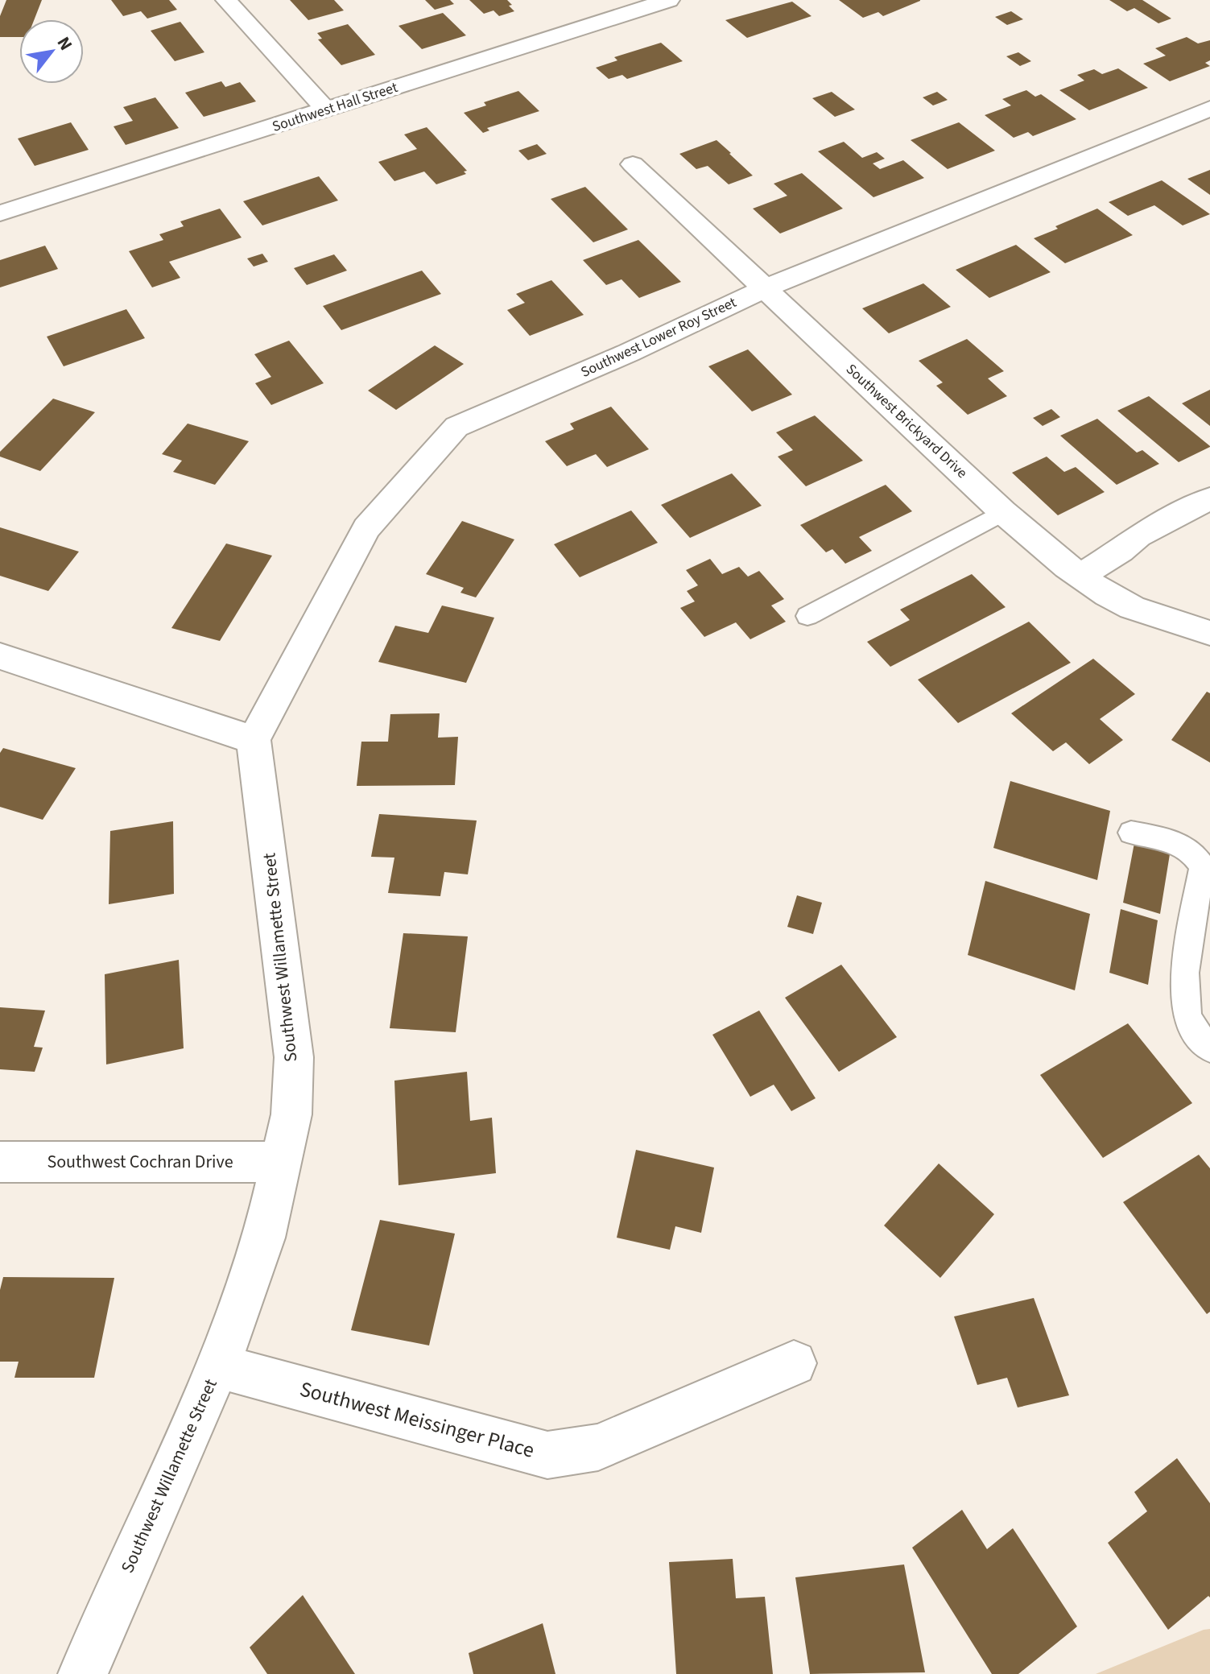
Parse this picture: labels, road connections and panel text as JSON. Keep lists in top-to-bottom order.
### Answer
{
  "streets": {
    "street": [
      "Southwest Hall Street",
      "Southwest Lower Roy Street",
      "Southwest Brickyard Drive",
      "Southwest Willamette Street",
      "Southwest Cochran Drive",
      "Southwest Meissinger Place"
    ]
  },
  "crossings": [
    ["Southwest Lower Roy Street", "Southwest Brickyard Drive"],
    ["Southwest Lower Roy Street", "Southwest Willamette Street"],
    ["Southwest Willamette Street", "Southwest Cochran Drive"],
    ["Southwest Willamette Street", "Southwest Meissinger Place"]
  ],
  "north": "top right"
}
